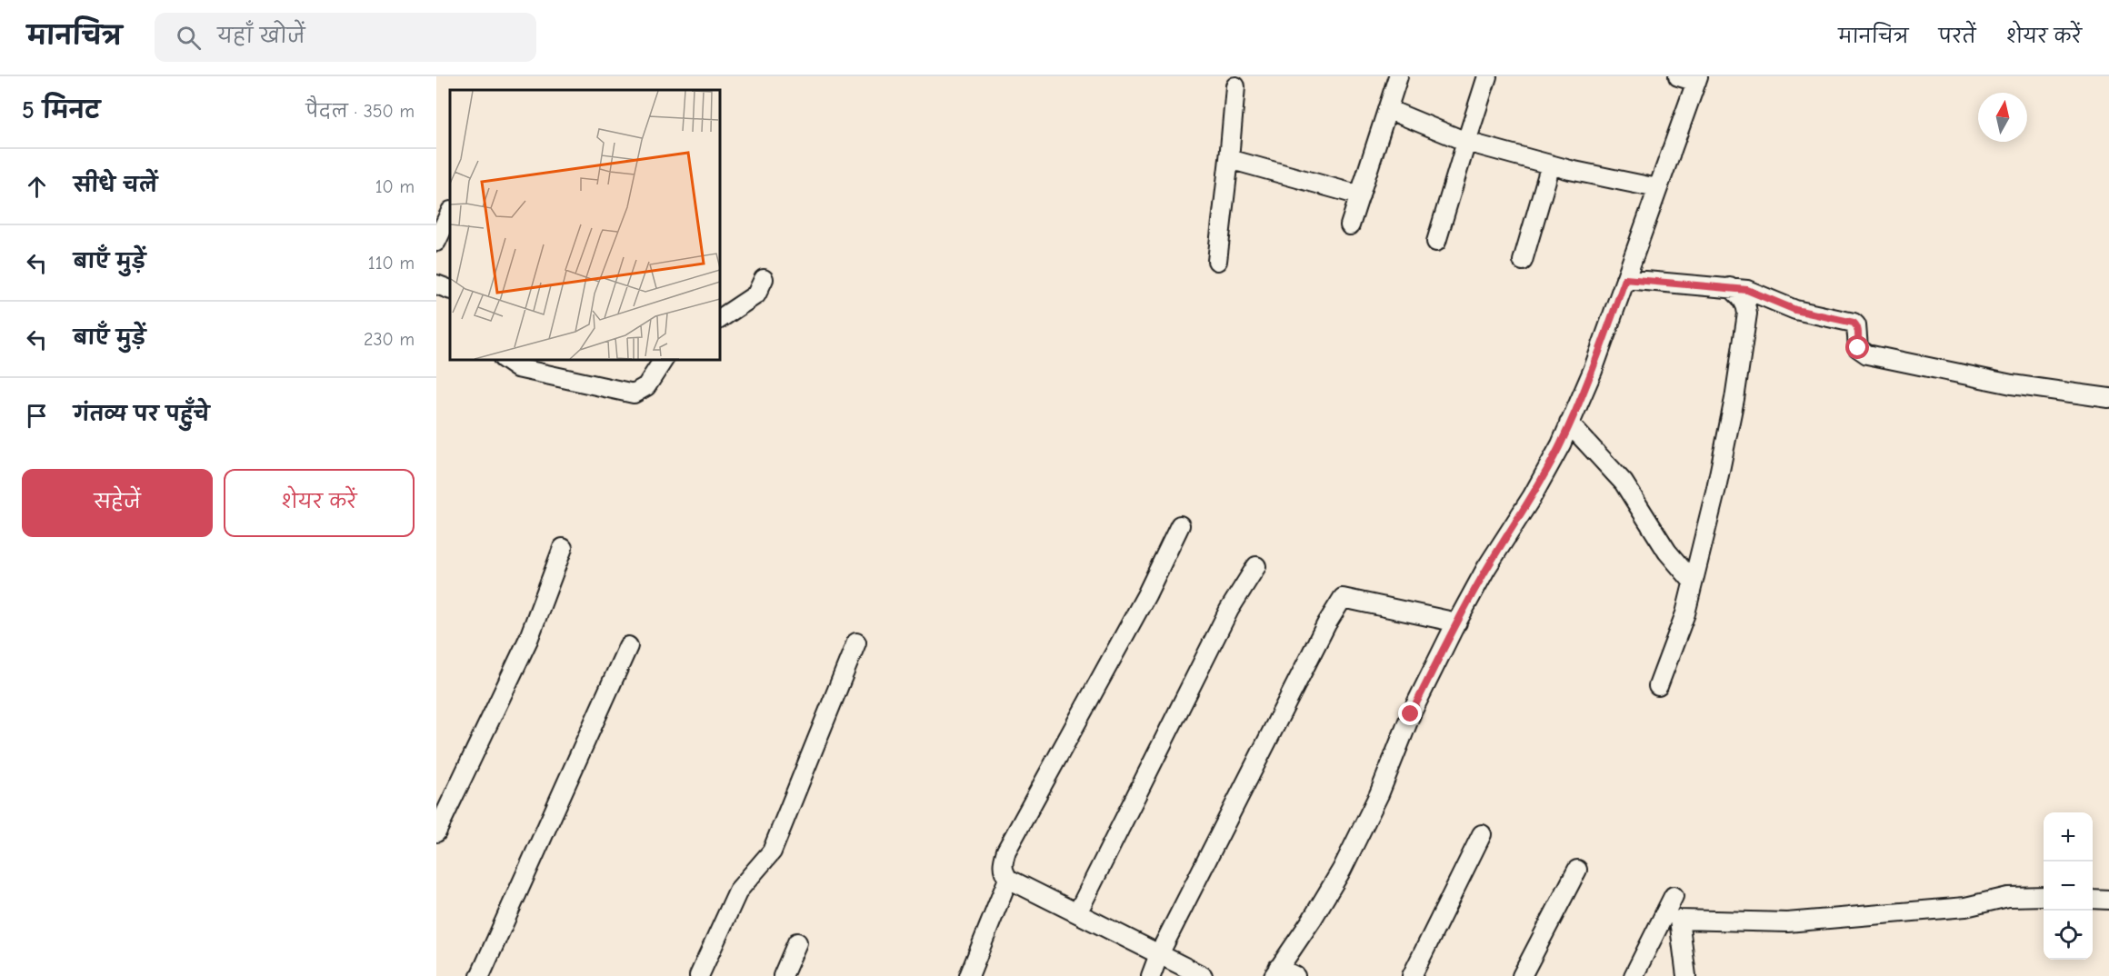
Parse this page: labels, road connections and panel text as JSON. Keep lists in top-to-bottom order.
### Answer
{
  "north": "top",
  "page": {
    "header": "मानचित्र",
    "search": "यहाँ खोजें",
    "nav": ["मानचित्र", "परतें", "शेयर करें"],
    "heading": ["5 मिनट", "पैदल · 350 m"],
    "list": [
      ["सीधे चलें", "10 m"],
      ["बाएँ मुड़ें", "110 m"],
      ["बाएँ मुड़ें", "230 m"],
      "गंतव्य पर पहुँचे"
    ],
    "buttons": ["सहेजें", "शेयर करें"],
    "map_buttons": ["+", "−"]
  }
}
